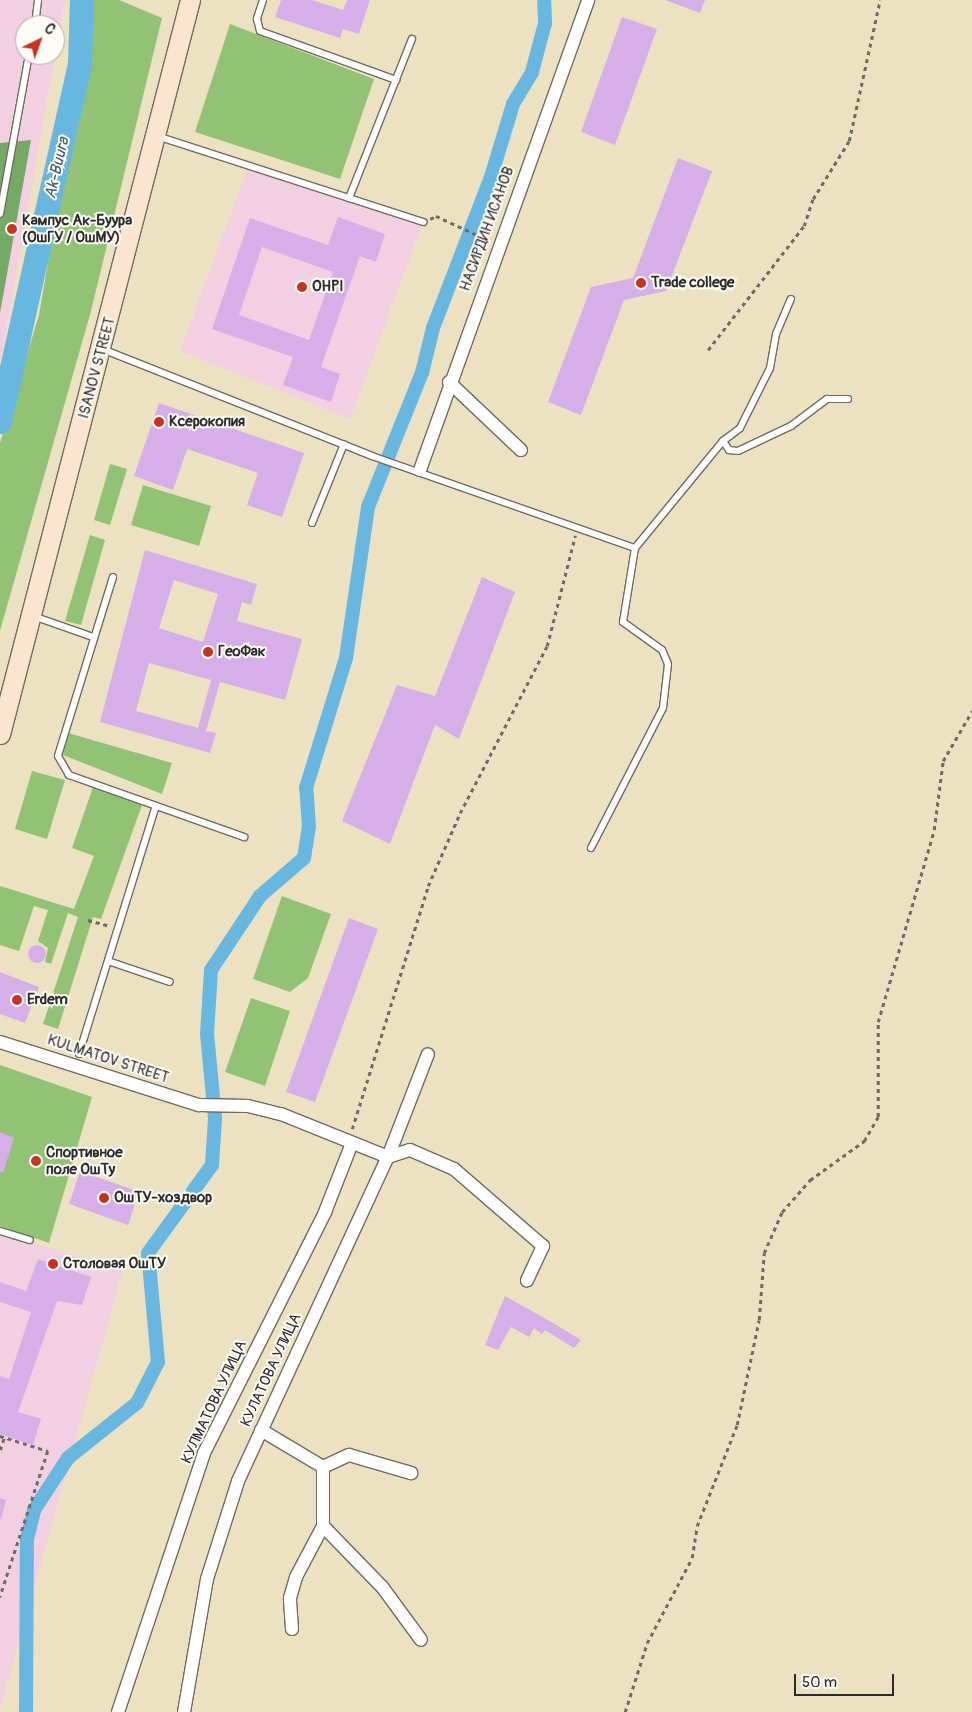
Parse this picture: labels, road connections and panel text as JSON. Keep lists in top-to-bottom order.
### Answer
{
  "streets": {
    "main road": ["ISANOV STREET"],
    "street": [
      "НАСИРДИН ИСАНОВ",
      "KULMATOV STREET",
      "КУЛАТОВА УЛИЦА",
      "КУЛМАТОВА УЛИЦА"
    ]
  },
  "crossings": [
    ["KULMATOV STREET", "КУЛАТОВА УЛИЦА"],
    ["KULMATOV STREET", "КУЛМАТОВА УЛИЦА"]
  ],
  "water": ["Ak-Buura"],
  "places": [
    "Кампус Ак-Буура (ОшГУ / ОшМУ)",
    "Trade college",
    "OHPI",
    "Ксерокопия",
    "ГеоФак",
    "Erdem",
    "Спортивное поле ОшТу",
    "ОшТУ-хоздвор",
    "Столовая ОшТУ"
  ],
  "scale_bar": "50 m",
  "north": "top right"
}
